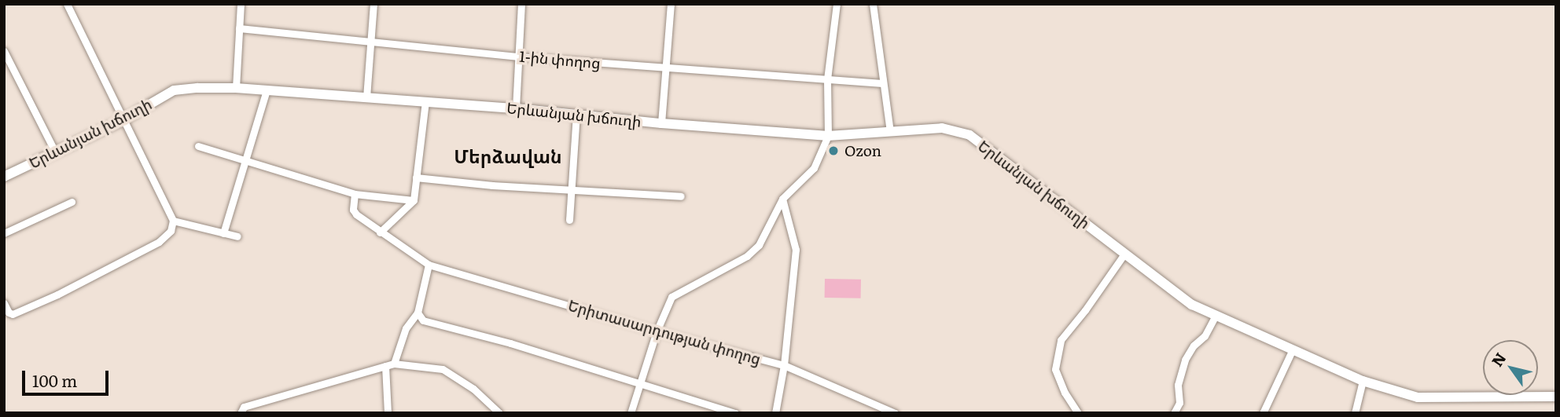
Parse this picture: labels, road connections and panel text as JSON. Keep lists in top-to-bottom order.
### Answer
{
  "streets": {
    "main road": ["Երևանյան խճուղի"],
    "street": ["1-ին փողոց", "Երիտասարդության փողոց"]
  },
  "districts": ["Մերձավան"],
  "places": ["Ozon"],
  "scale_bar": "100 m",
  "north": "top left"
}
